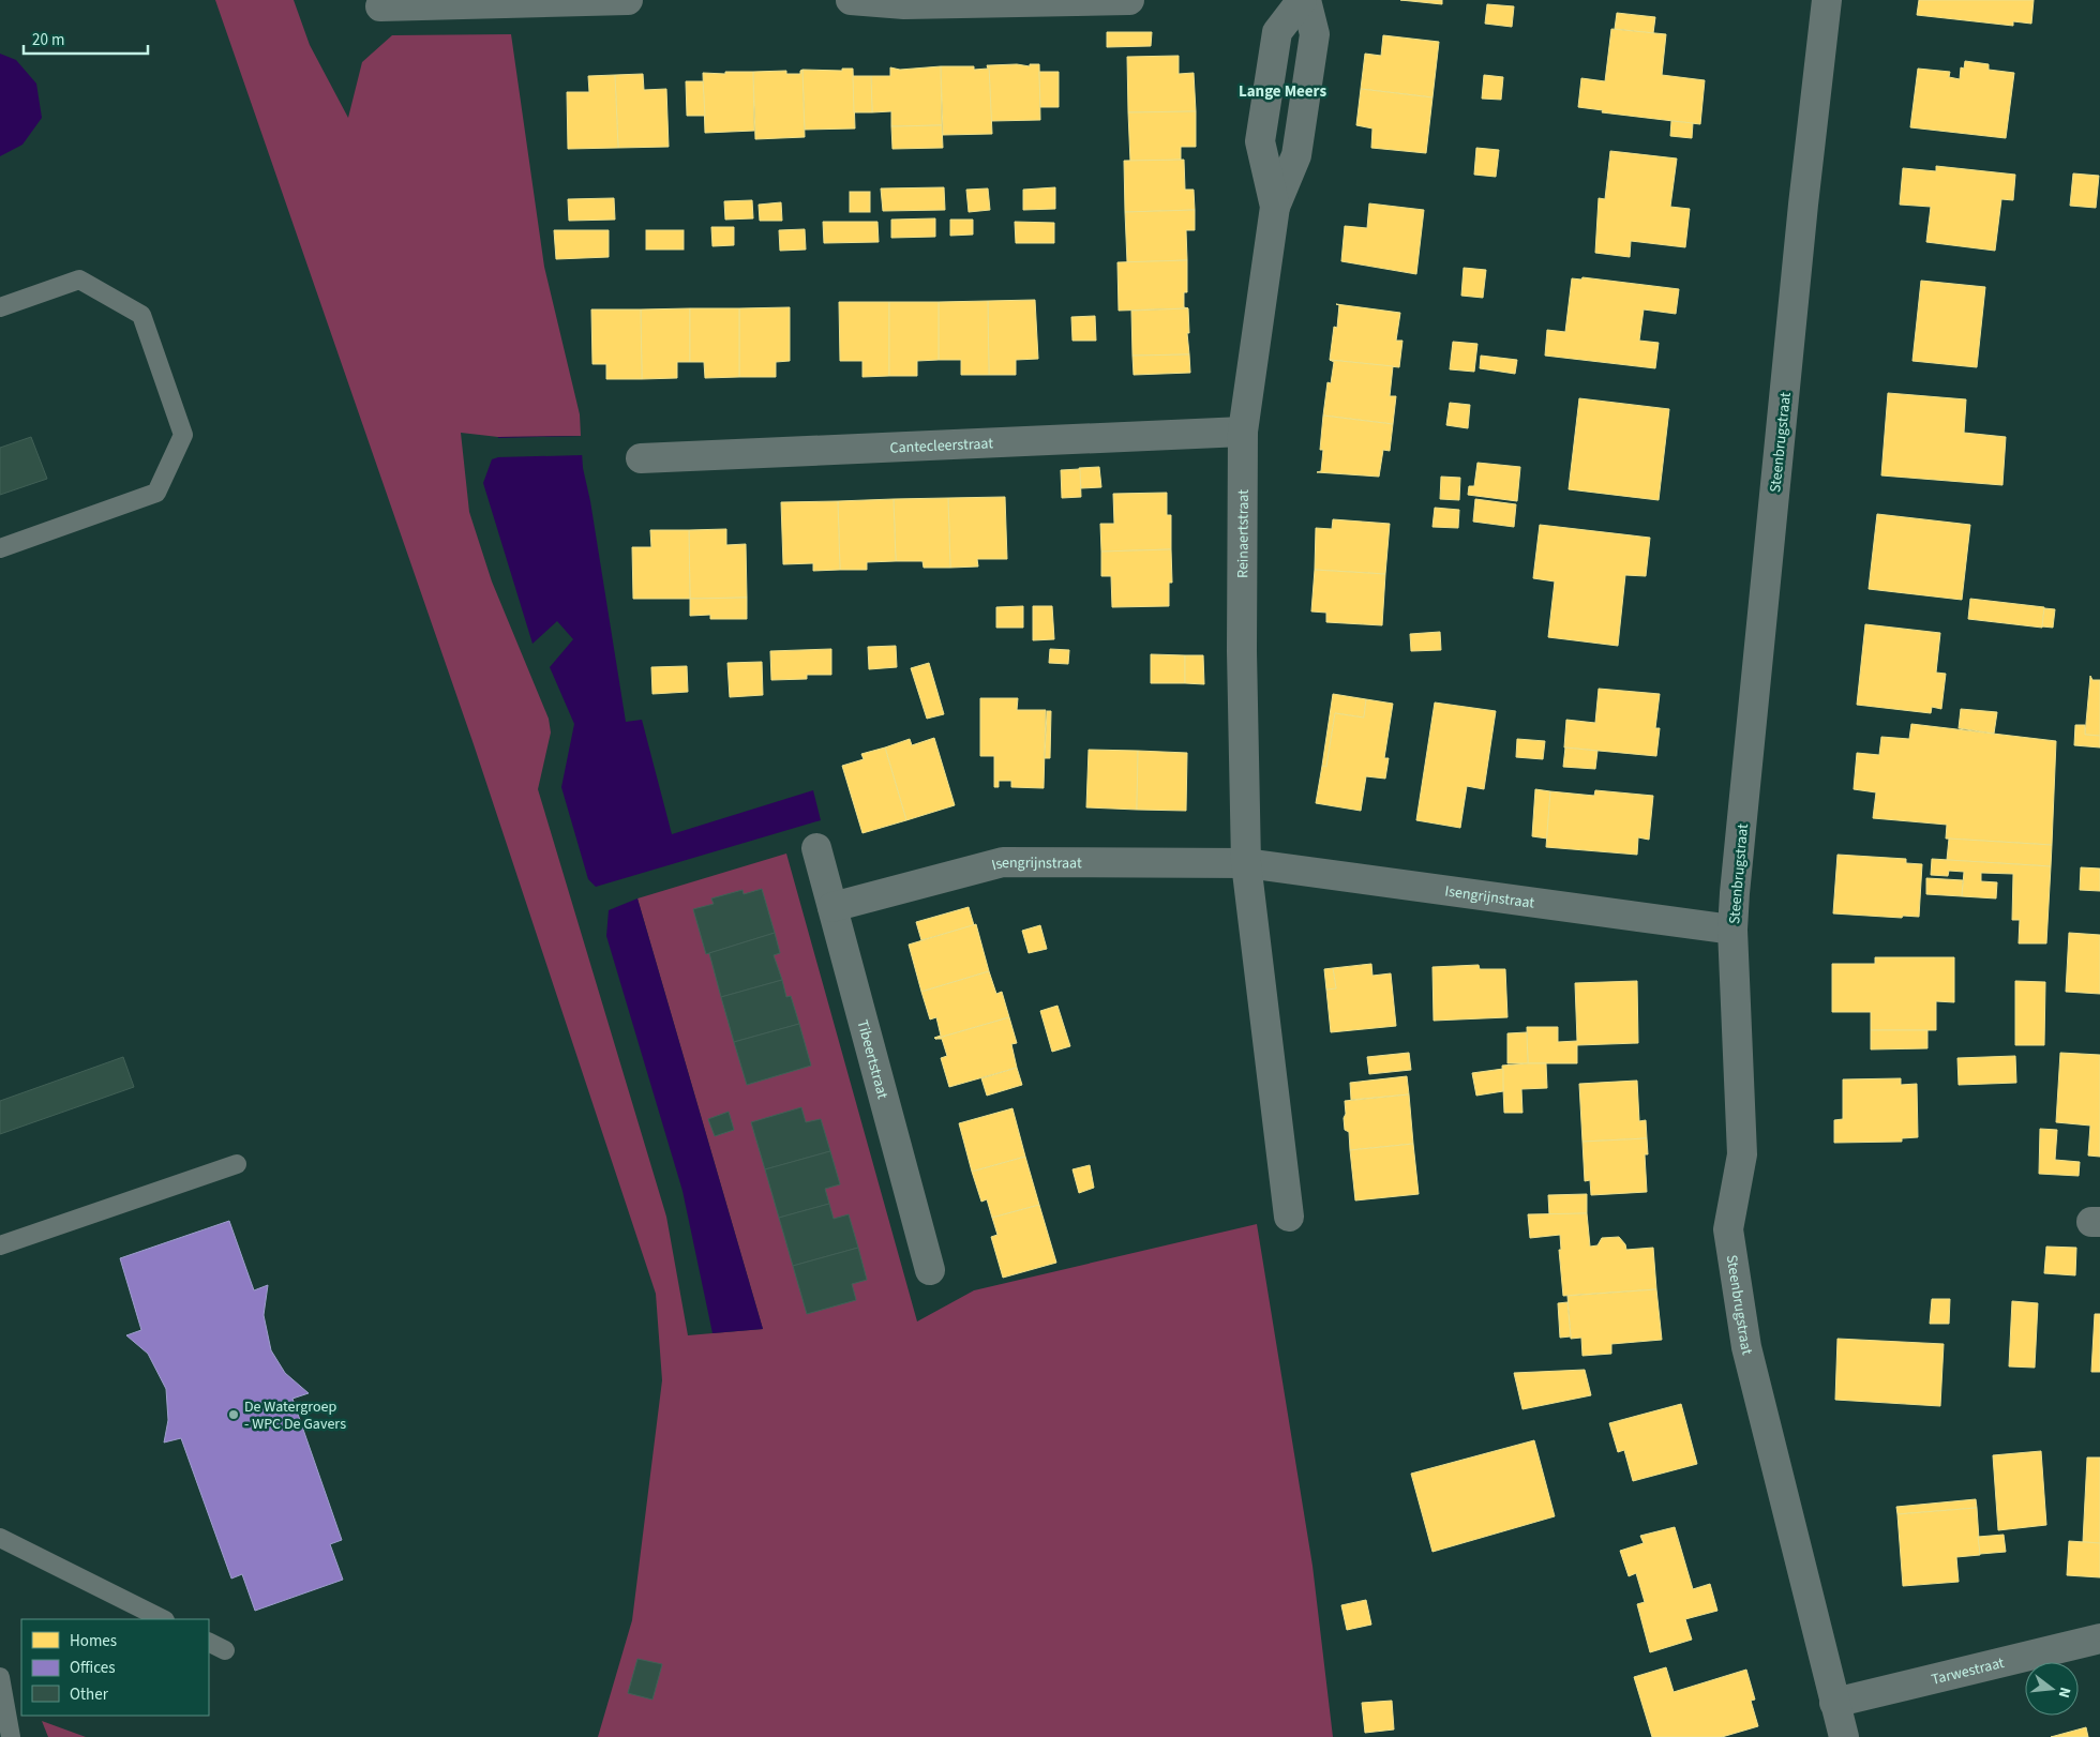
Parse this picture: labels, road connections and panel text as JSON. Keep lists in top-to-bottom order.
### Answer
{
  "streets": {
    "street": [
      "Steenbrugstraat",
      "Cantecleerstraat",
      "Reinaertstraat",
      "Isengrijnstraat",
      "Tibeertstraat",
      "Tarwestraat"
    ]
  },
  "crossings": [
    ["Steenbrugstraat", "Isengrijnstraat"],
    ["Steenbrugstraat", "Tarwestraat"],
    ["Cantecleerstraat", "Reinaertstraat"],
    ["Reinaertstraat", "Isengrijnstraat"],
    ["Isengrijnstraat", "Tibeertstraat"]
  ],
  "districts": ["Lange Meers"],
  "places": ["De Watergroep - WPC De Gavers"],
  "legend": ["Homes", "Offices", "Other"],
  "scale_bar": "20 m",
  "north": "right"
}
